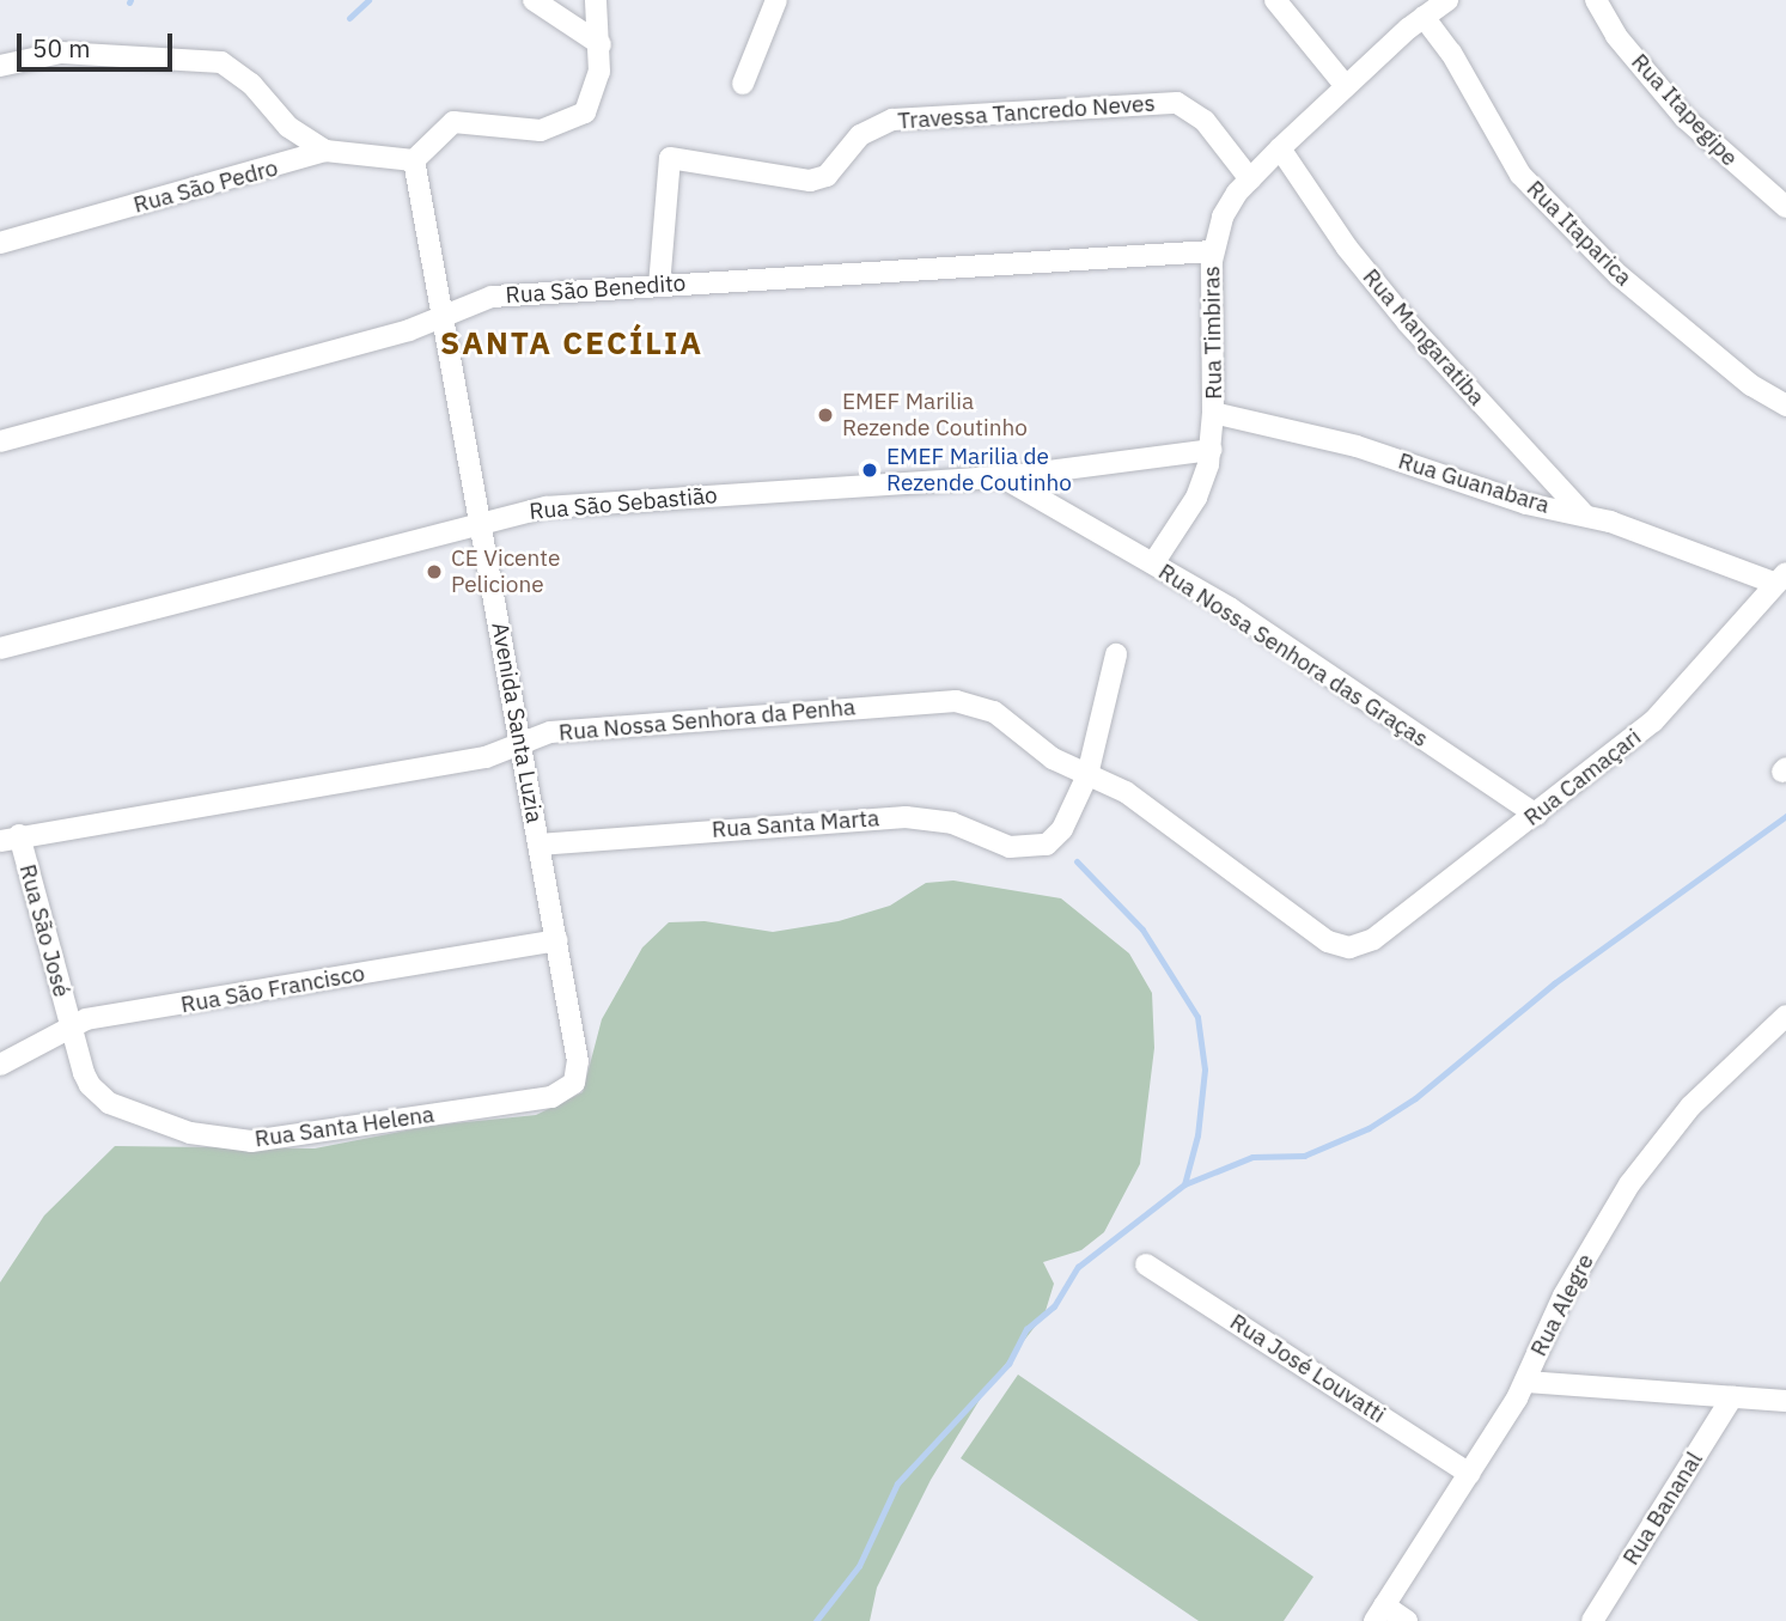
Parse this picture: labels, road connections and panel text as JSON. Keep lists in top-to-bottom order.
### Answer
{
  "streets": {
    "street": [
      "Rua Itapegipe",
      "Travessa Tancredo Neves",
      "Rua São Pedro",
      "Rua Itaparica",
      "Rua São Benedito",
      "Rua Timbiras",
      "Rua Mangaratiba",
      "Rua Guanabara",
      "Rua São Sebastião",
      "Rua Nossa Senhora das Graças",
      "Rua Nossa Senhora da Penha",
      "Avenida Santa Luzia",
      "Rua Camaçari",
      "Rua Santa Marta",
      "Rua São José",
      "Rua São Francisco",
      "Rua Santa Helena",
      "Rua Alegre",
      "Rua José Louvatti",
      "Rua Bananal"
    ]
  },
  "crossings": [
    ["Travessa Tancredo Neves", "Rua São Benedito"],
    ["Travessa Tancredo Neves", "Rua Timbiras"],
    ["Rua São Pedro", "Avenida Santa Luzia"],
    ["Rua Itaparica", "Rua Timbiras"],
    ["Rua São Benedito", "Rua Timbiras"],
    ["Rua São Benedito", "Avenida Santa Luzia"],
    ["Rua Timbiras", "Rua Mangaratiba"],
    ["Rua Timbiras", "Rua Guanabara"],
    ["Rua Timbiras", "Rua São Sebastião"],
    ["Rua Timbiras", "Rua Nossa Senhora das Graças"],
    ["Rua Mangaratiba", "Rua Guanabara"],
    ["Rua Guanabara", "Rua Camaçari"],
    ["Rua São Sebastião", "Rua Nossa Senhora das Graças"],
    ["Rua São Sebastião", "Avenida Santa Luzia"],
    ["Rua Nossa Senhora das Graças", "Rua Camaçari"],
    ["Rua Nossa Senhora da Penha", "Avenida Santa Luzia"],
    ["Rua Nossa Senhora da Penha", "Rua Camaçari"],
    ["Rua Nossa Senhora da Penha", "Rua Santa Marta"],
    ["Rua Nossa Senhora da Penha", "Rua São José"],
    ["Avenida Santa Luzia", "Rua Santa Marta"],
    ["Avenida Santa Luzia", "Rua São Francisco"],
    ["Avenida Santa Luzia", "Rua Santa Helena"],
    ["Rua São José", "Rua São Francisco"],
    ["Rua São José", "Rua Santa Helena"],
    ["Rua São Francisco", "Rua Santa Helena"],
    ["Rua Alegre", "Rua José Louvatti"]
  ],
  "districts": ["SANTA CECÍLIA"],
  "places": ["EMEF Marilia Rezende Coutinho", "EMEF Marilia de Rezende Coutinho", "CE Vicente Pelicione"],
  "scale_bar": "50 m"
}
